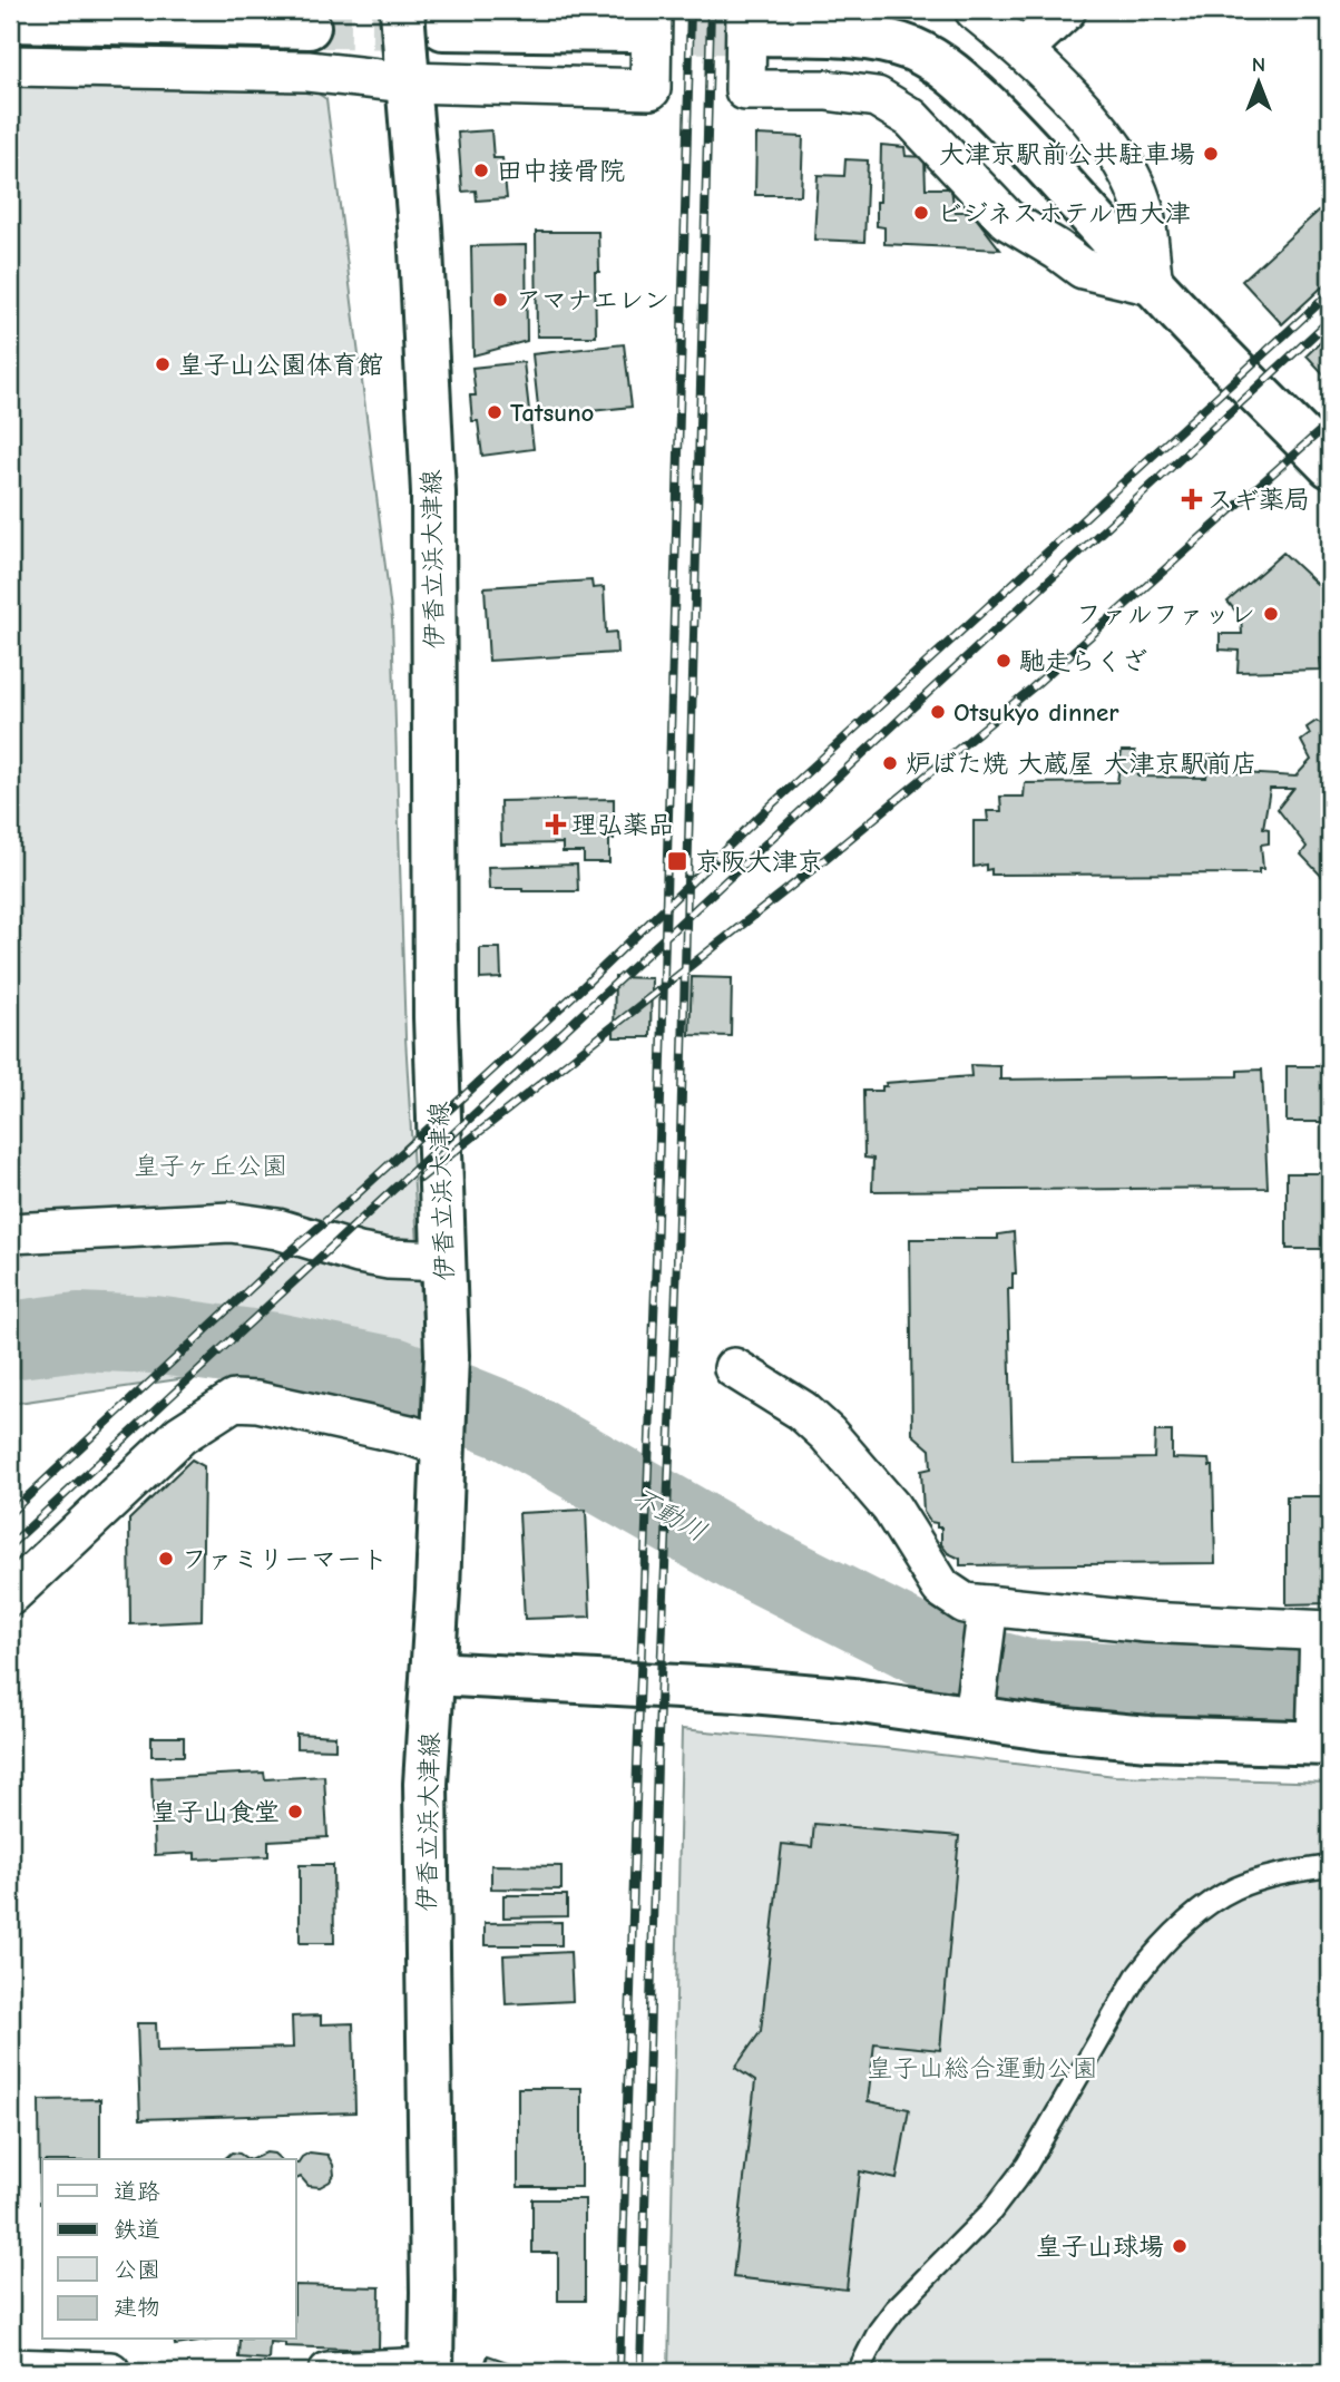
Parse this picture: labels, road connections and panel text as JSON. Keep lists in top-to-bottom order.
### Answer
{
  "streets": {
    "main road": ["伊香立浜大津線"]
  },
  "water": ["不動川"],
  "parks": ["皇子ヶ丘公園", "皇子山総合運動公園"],
  "places": {
    "other": [
      "大津京駅前公共駐車場",
      "田中接骨院",
      "ビジネスホテル西大津",
      "アマナエレン",
      "皇子山公園体育館",
      "Tatsuno",
      "ファルファッレ",
      "馳走らくざ",
      "Otsukyo dinner",
      "炉ばた焼 大蔵屋 大津京駅前店",
      "ファミリーマート",
      "皇子山食堂",
      "皇子山球場"
    ],
    "health": ["スギ薬局", "理弘薬品"],
    "transit": ["京阪大津京"]
  },
  "legend": [
    "道路",
    "鉄道",
    "公園",
    "建物"
  ],
  "north": "top"
}
